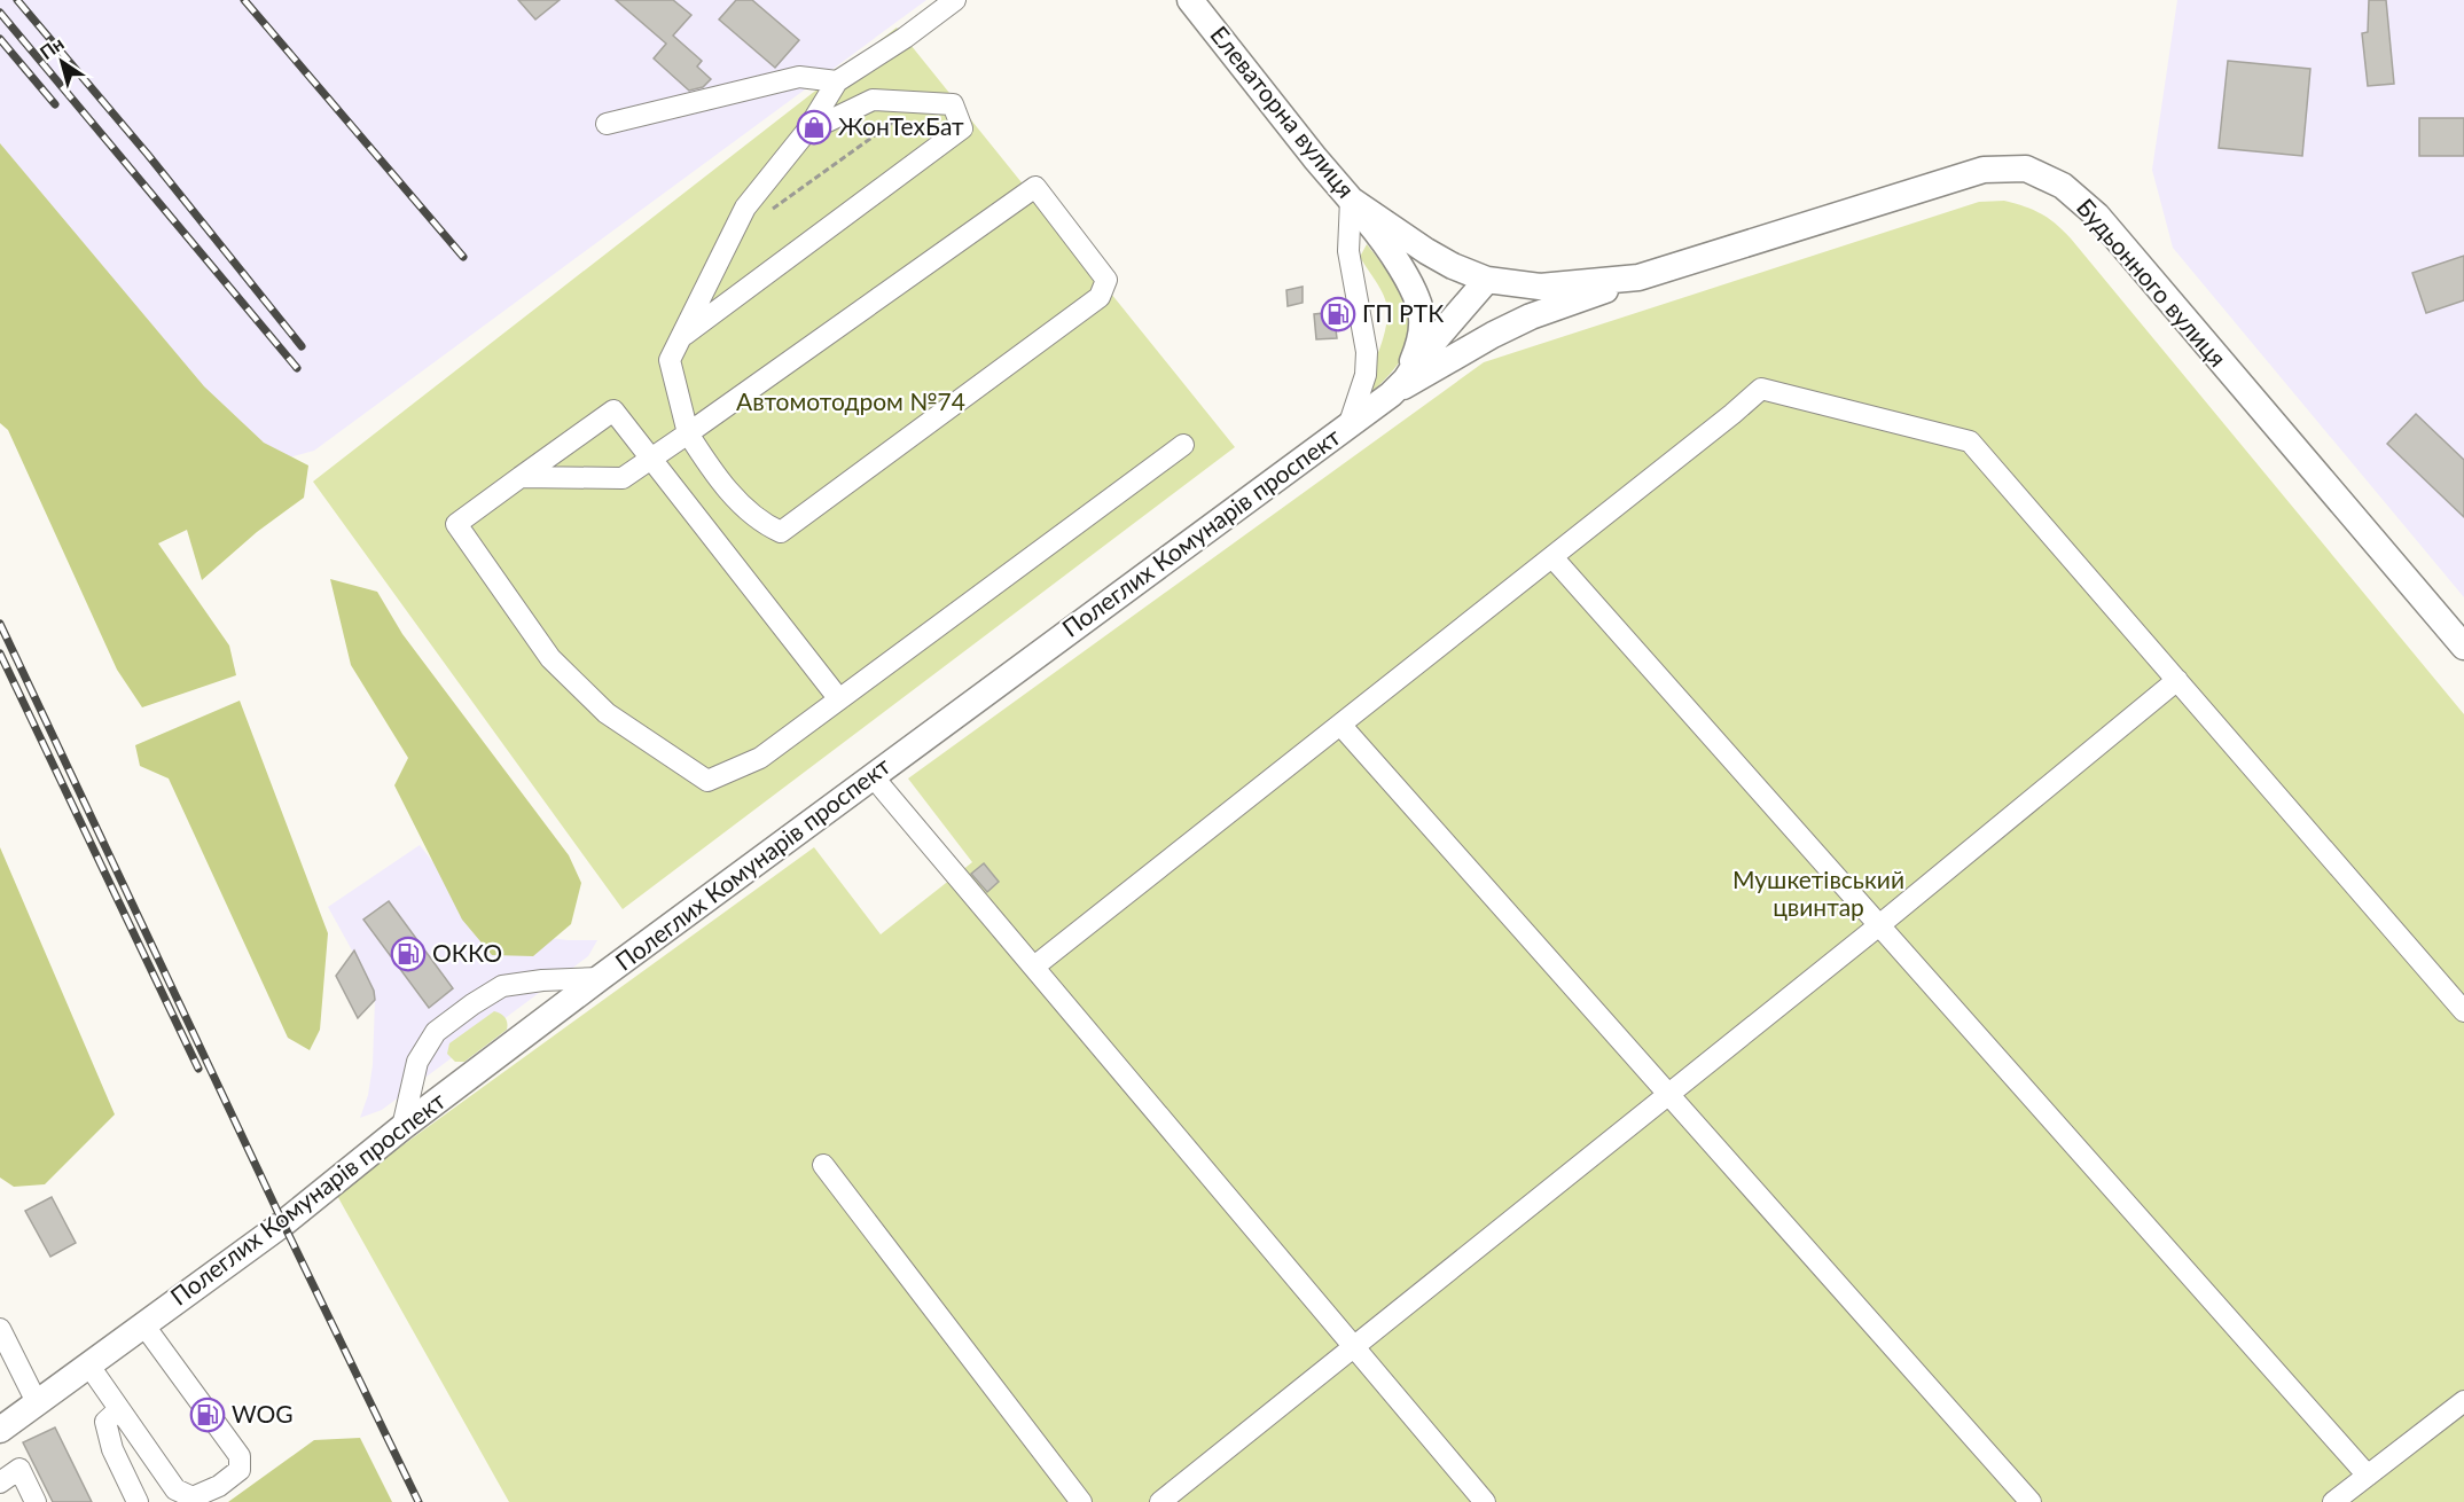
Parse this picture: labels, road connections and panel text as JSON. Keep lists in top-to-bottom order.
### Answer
{
  "streets": {
    "main road": ["Елеваторна вулиця", "Будьонного вулиця", "Полеглих Комунарів проспект"]
  },
  "crossings": [
    ["Елеваторна вулиця", "Будьонного вулиця"],
    ["Елеваторна вулиця", "Полеглих Комунарів проспект"],
    ["Будьонного вулиця", "Полеглих Комунарів проспект"]
  ],
  "parks": ["Автомотодром №74", "Мушкетівський цвинтар"],
  "places": {
    "shop": ["ЖонТехБат"],
    "fuel station": ["ГП РТК", "ОККО", "WOG"]
  },
  "north": "top left"
}
